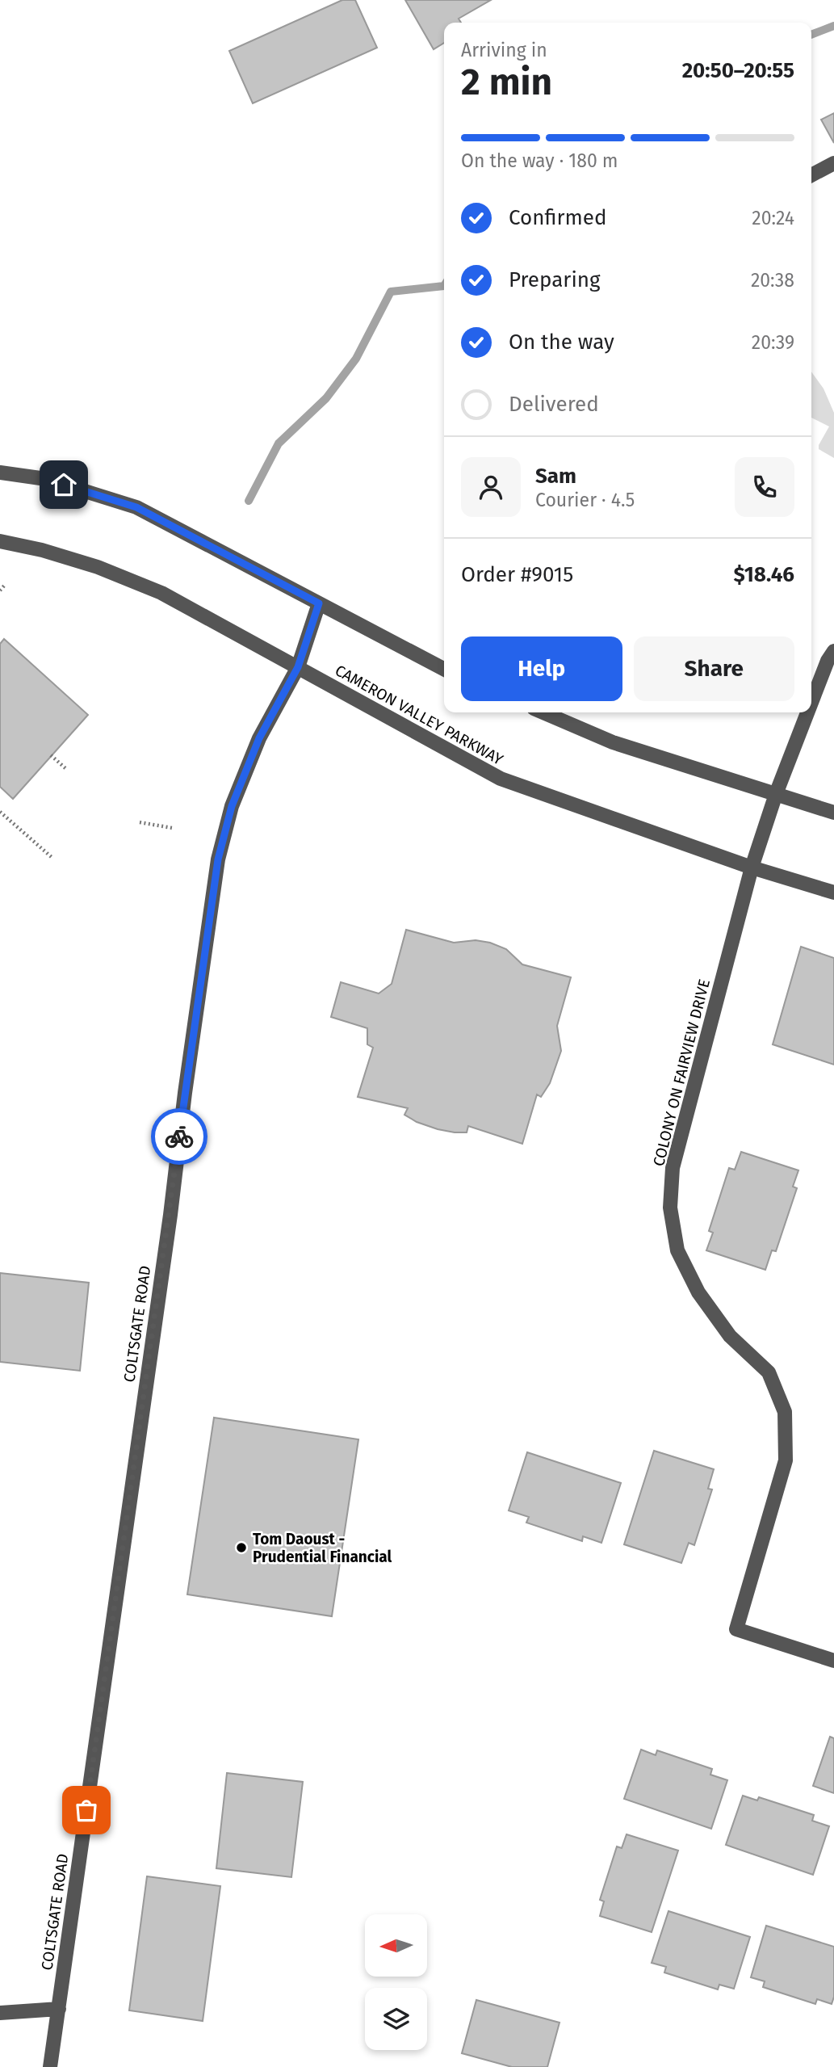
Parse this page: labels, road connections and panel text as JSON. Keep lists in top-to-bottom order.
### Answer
{
  "streets": {
    "street": ["CAMERON VALLEY PARKWAY", "COLONY ON FAIRVIEW DRIVE", "COLTSGATE ROAD"]
  },
  "crossings": [
    ["CAMERON VALLEY PARKWAY", "COLONY ON FAIRVIEW DRIVE"],
    ["CAMERON VALLEY PARKWAY", "COLTSGATE ROAD"]
  ],
  "places": ["Tom Daoust - Prudential Financial"],
  "north": "left",
  "page": {
    "heading": ["2 min", "Arriving in", "20:50–20:55"],
    "panel": [
      "Sam",
      "Courier · 4.5",
      "Order #9015",
      "$18.46"
    ],
    "bar": "On the way · 180 m",
    "list": [
      ["Confirmed", "20:24"],
      ["Preparing", "20:38"],
      ["On the way", "20:39"],
      "Delivered"
    ],
    "buttons": ["Help", "Share"]
  }
}
